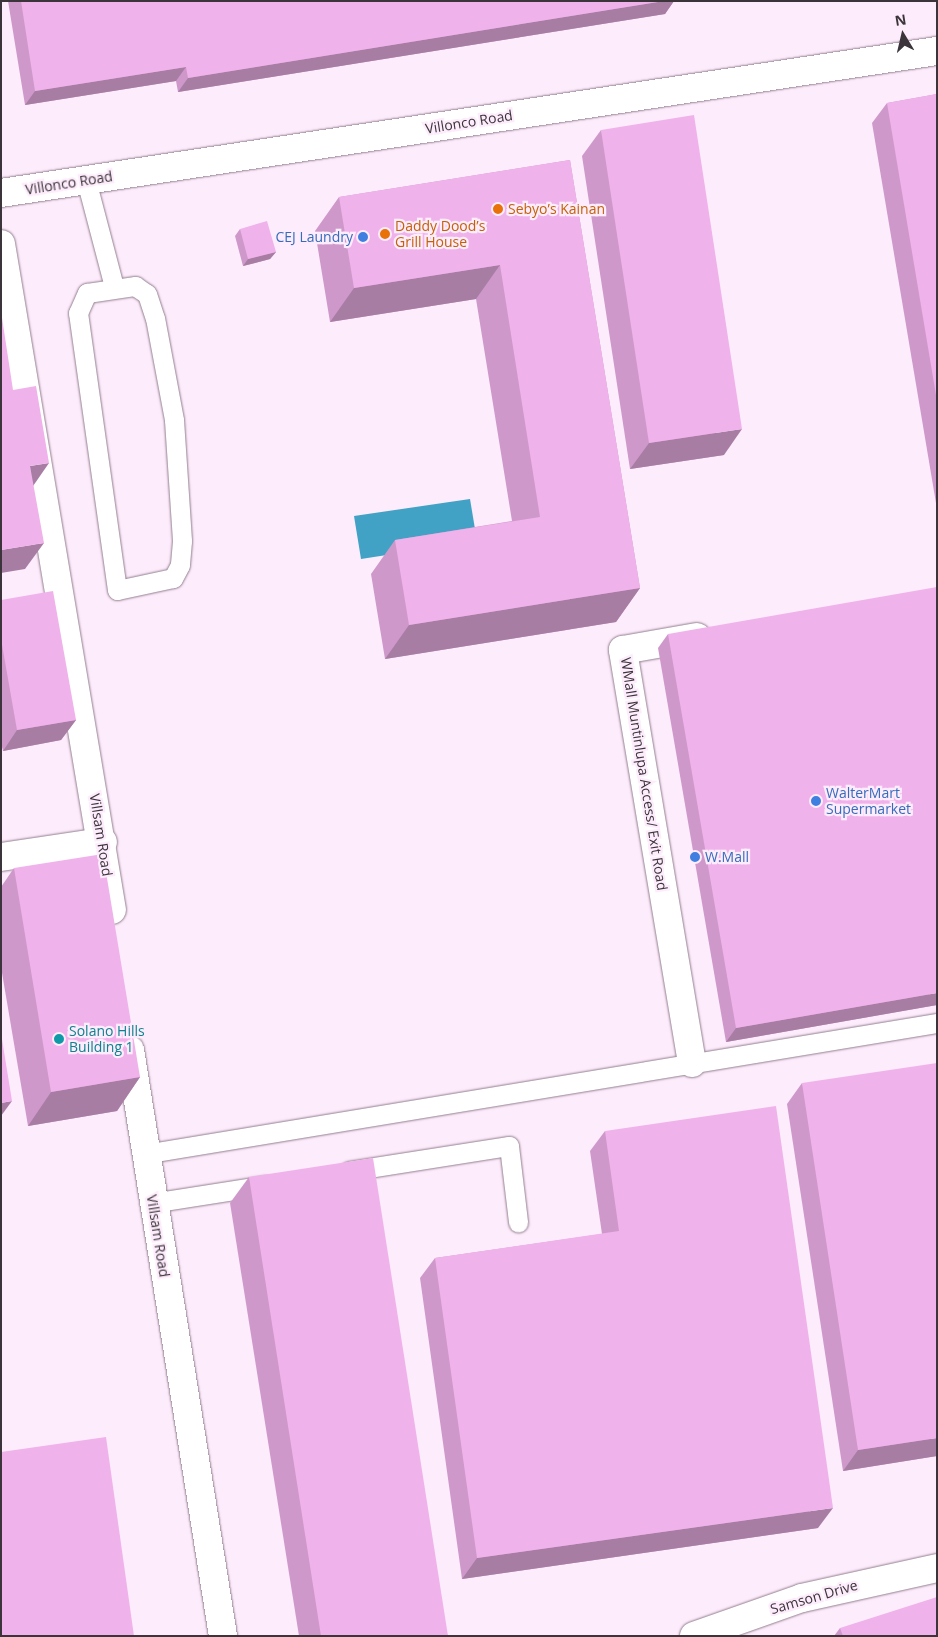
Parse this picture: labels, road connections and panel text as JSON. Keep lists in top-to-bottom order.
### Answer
{
  "streets": {
    "street": [
      "Villonco Road",
      "WMall Muntinlupa Access/ Exit Road",
      "Villsam Road",
      "Samson Drive"
    ]
  },
  "places": [
    "Sebyo’s Kainan",
    "Daddy Dood’s Grill House",
    "CEJ Laundry",
    "WalterMart Supermarket",
    "W.Mall",
    "Solano Hills Building 1"
  ],
  "north": "top"
}
